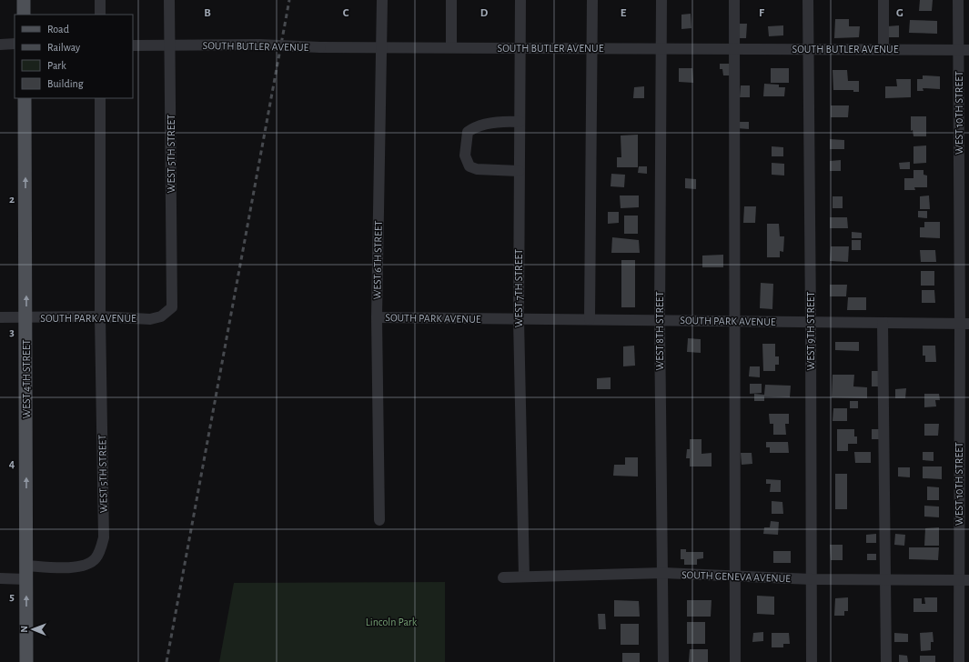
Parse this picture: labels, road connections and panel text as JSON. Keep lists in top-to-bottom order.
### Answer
{
  "streets": {
    "main road": ["WEST 4TH STREET"],
    "street": [
      "SOUTH BUTLER AVENUE",
      "WEST 10TH STREET",
      "WEST 5TH STREET",
      "WEST 6TH STREET",
      "WEST 7TH STREET",
      "SOUTH PARK AVENUE",
      "WEST 8TH STREET",
      "WEST 9TH STREET",
      "SOUTH GENEVA AVENUE"
    ]
  },
  "crossings": [
    ["SOUTH BUTLER AVENUE", "WEST 10TH STREET"],
    ["SOUTH BUTLER AVENUE", "WEST 5TH STREET"],
    ["SOUTH BUTLER AVENUE", "WEST 6TH STREET"],
    ["SOUTH BUTLER AVENUE", "WEST 7TH STREET"],
    ["SOUTH BUTLER AVENUE", "WEST 8TH STREET"],
    ["SOUTH BUTLER AVENUE", "WEST 9TH STREET"],
    ["WEST 10TH STREET", "SOUTH PARK AVENUE"],
    ["WEST 10TH STREET", "SOUTH GENEVA AVENUE"],
    ["WEST 5TH STREET", "SOUTH PARK AVENUE"],
    ["WEST 5TH STREET", "WEST 4TH STREET"],
    ["WEST 6TH STREET", "SOUTH PARK AVENUE"],
    ["WEST 7TH STREET", "SOUTH PARK AVENUE"],
    ["WEST 7TH STREET", "SOUTH GENEVA AVENUE"],
    ["SOUTH PARK AVENUE", "WEST 8TH STREET"],
    ["SOUTH PARK AVENUE", "WEST 9TH STREET"],
    ["SOUTH PARK AVENUE", "WEST 4TH STREET"],
    ["WEST 8TH STREET", "SOUTH GENEVA AVENUE"],
    ["WEST 9TH STREET", "SOUTH GENEVA AVENUE"]
  ],
  "one_way": ["WEST 4TH STREET"],
  "parks": ["Lincoln Park"],
  "legend": [
    "Road",
    "Railway",
    "Park",
    "Building"
  ],
  "north": "left",
  "grid": {
    "columns": [
      "B",
      "C",
      "D",
      "E",
      "F",
      "G"
    ],
    "rows": [
      "2",
      "3",
      "4",
      "5"
    ]
  }
}
